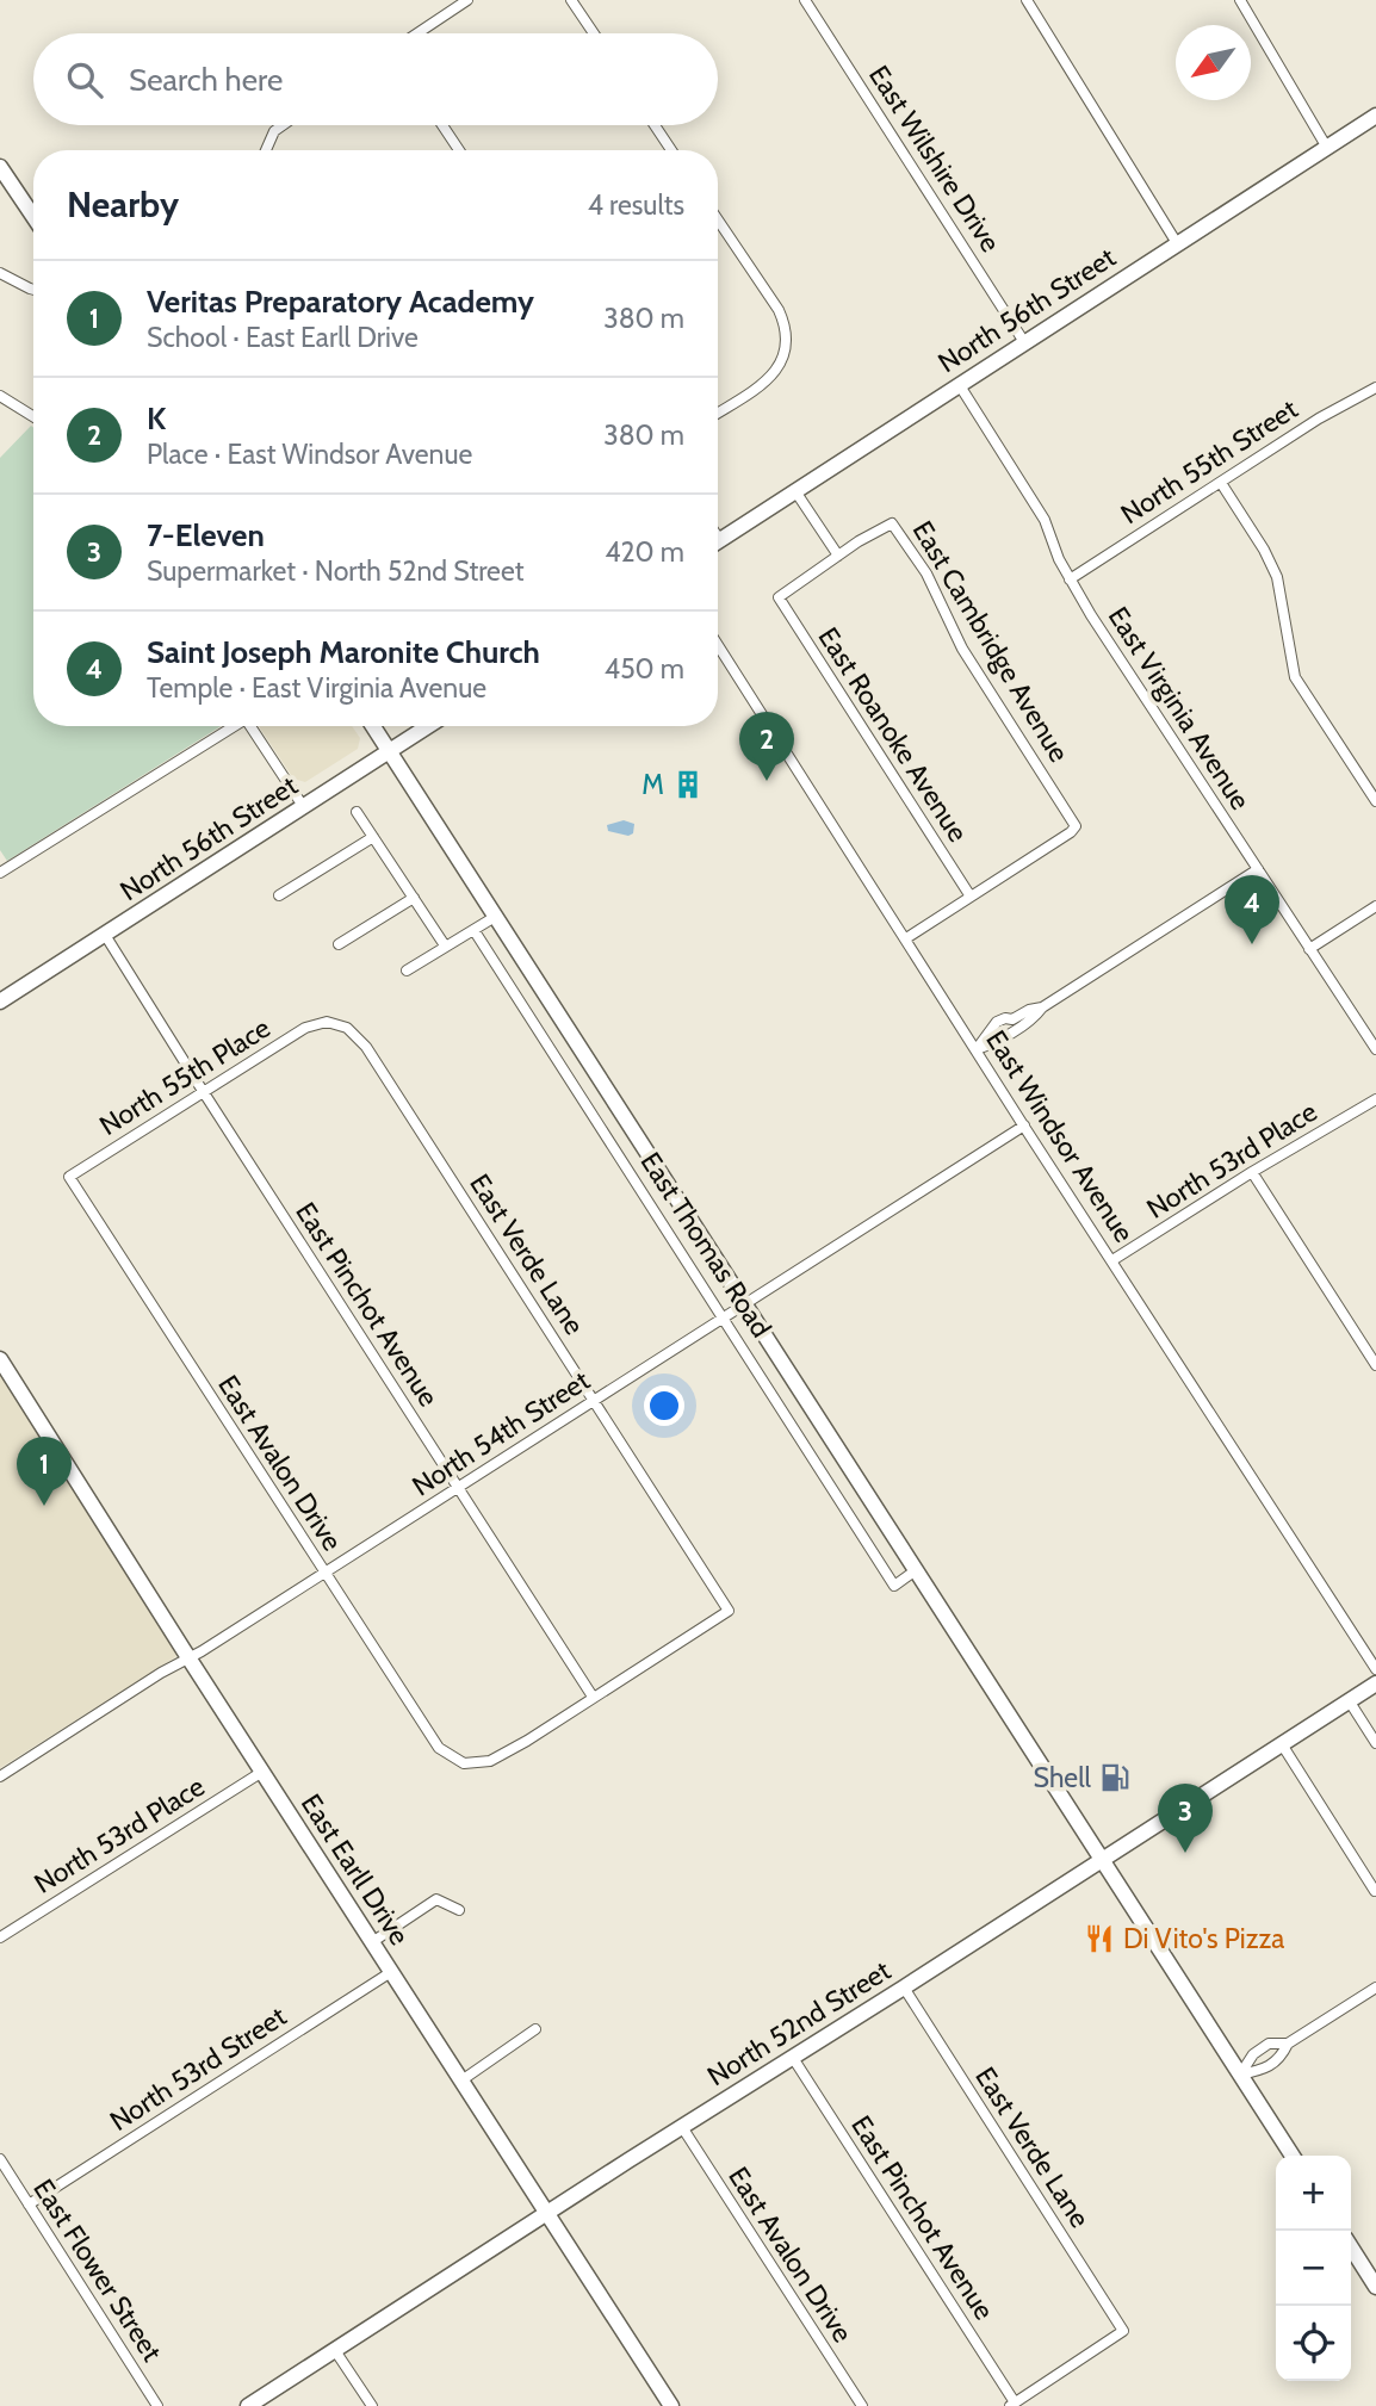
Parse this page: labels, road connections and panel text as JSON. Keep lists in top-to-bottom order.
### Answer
{
  "streets": {
    "street": [
      "East Wilshire Drive",
      "North 56th Street",
      "North 55th Street",
      "East Cambridge Avenue",
      "East Virginia Avenue",
      "East Roanoke Avenue",
      "North 55th Place",
      "East Windsor Avenue",
      "North 53rd Place",
      "East Thomas Road",
      "East Verde Lane",
      "East Pinchot Avenue",
      "North 54th Street",
      "East Avalon Drive",
      "East Earll Drive",
      "North 52nd Street",
      "North 53rd Street",
      "East Flower Street"
    ]
  },
  "crossings": [
    ["East Wilshire Drive", "North 56th Street"],
    ["North 56th Street", "East Virginia Avenue"],
    ["North 56th Street", "East Thomas Road"],
    ["North 56th Street", "East Pinchot Avenue"],
    ["North 55th Street", "East Virginia Avenue"],
    ["East Cambridge Avenue", "East Roanoke Avenue"],
    ["North 55th Place", "East Verde Lane"],
    ["North 55th Place", "East Pinchot Avenue"],
    ["North 55th Place", "East Avalon Drive"],
    ["East Windsor Avenue", "North 53rd Place"],
    ["East Windsor Avenue", "North 54th Street"],
    ["North 53rd Place", "East Earll Drive"],
    ["East Thomas Road", "North 54th Street"],
    ["East Thomas Road", "North 52nd Street"],
    ["East Verde Lane", "East Pinchot Avenue"],
    ["East Verde Lane", "North 54th Street"],
    ["East Verde Lane", "East Avalon Drive"],
    ["East Verde Lane", "North 52nd Street"],
    ["East Pinchot Avenue", "North 54th Street"],
    ["East Pinchot Avenue", "East Avalon Drive"],
    ["East Pinchot Avenue", "North 52nd Street"],
    ["North 54th Street", "East Avalon Drive"],
    ["North 54th Street", "East Earll Drive"],
    ["East Avalon Drive", "North 52nd Street"],
    ["East Earll Drive", "North 52nd Street"],
    ["East Earll Drive", "North 53rd Street"],
    ["North 53rd Street", "East Flower Street"]
  ],
  "places": {
    "building": ["M"],
    "fuel station": ["Shell"],
    "restaurant": ["Di Vito's Pizza"]
  },
  "north": "bottom left",
  "page": {
    "search": "Search here",
    "heading": ["Nearby", "4 results"],
    "list": [
      {
        "mark": "1",
        "name": "Veritas Preparatory Academy",
        "note": "School · East Earll Drive",
        "value": "380 m"
      },
      {
        "mark": "2",
        "name": "K",
        "note": "Place · East Windsor Avenue",
        "value": "380 m"
      },
      {
        "mark": "3",
        "name": "7-Eleven",
        "note": "Supermarket · North 52nd Street",
        "value": "420 m"
      },
      {
        "mark": "4",
        "name": "Saint Joseph Maronite Church",
        "note": "Temple · East Virginia Avenue",
        "value": "450 m"
      }
    ],
    "pins": [
      "2",
      "4",
      "1",
      "3"
    ],
    "map_buttons": ["+", "−"]
  }
}
